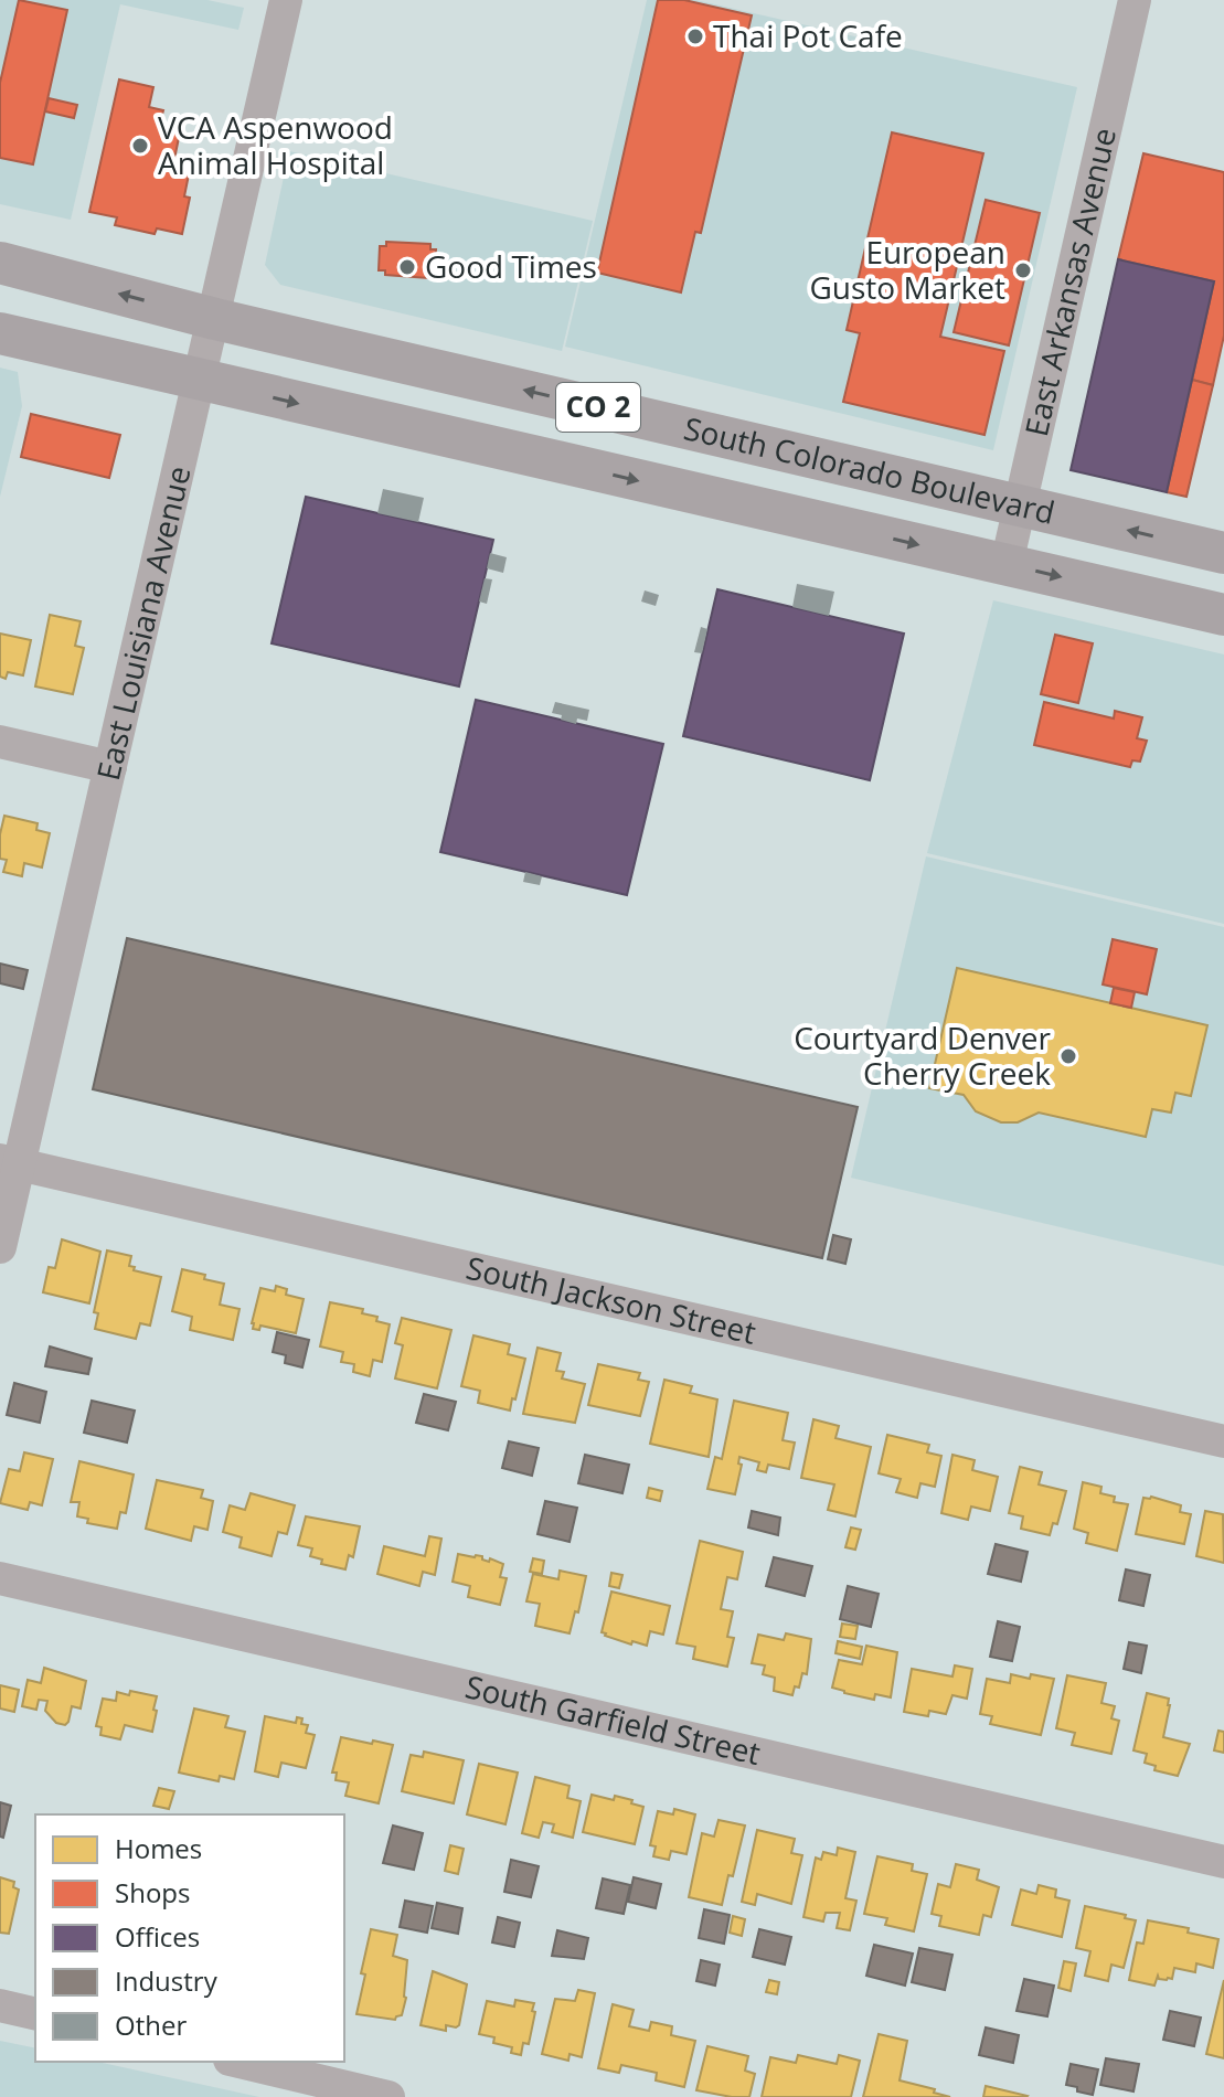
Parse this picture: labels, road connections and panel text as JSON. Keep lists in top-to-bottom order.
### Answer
{
  "streets": {
    "main road": ["CO 2", "South Colorado Boulevard"],
    "street": [
      "East Arkansas Avenue",
      "East Louisiana Avenue",
      "South Jackson Street",
      "South Garfield Street"
    ]
  },
  "crossings": [
    ["East Arkansas Avenue", "South Colorado Boulevard"],
    ["South Colorado Boulevard", "East Louisiana Avenue"],
    ["East Louisiana Avenue", "South Jackson Street"]
  ],
  "places": [
    "Thai Pot Cafe",
    "VCA Aspenwood Animal Hospital",
    "Good Times",
    "European Gusto Market",
    "Courtyard Denver Cherry Creek"
  ],
  "legend": [
    "Homes",
    "Shops",
    "Offices",
    "Industry",
    "Other"
  ]
}
